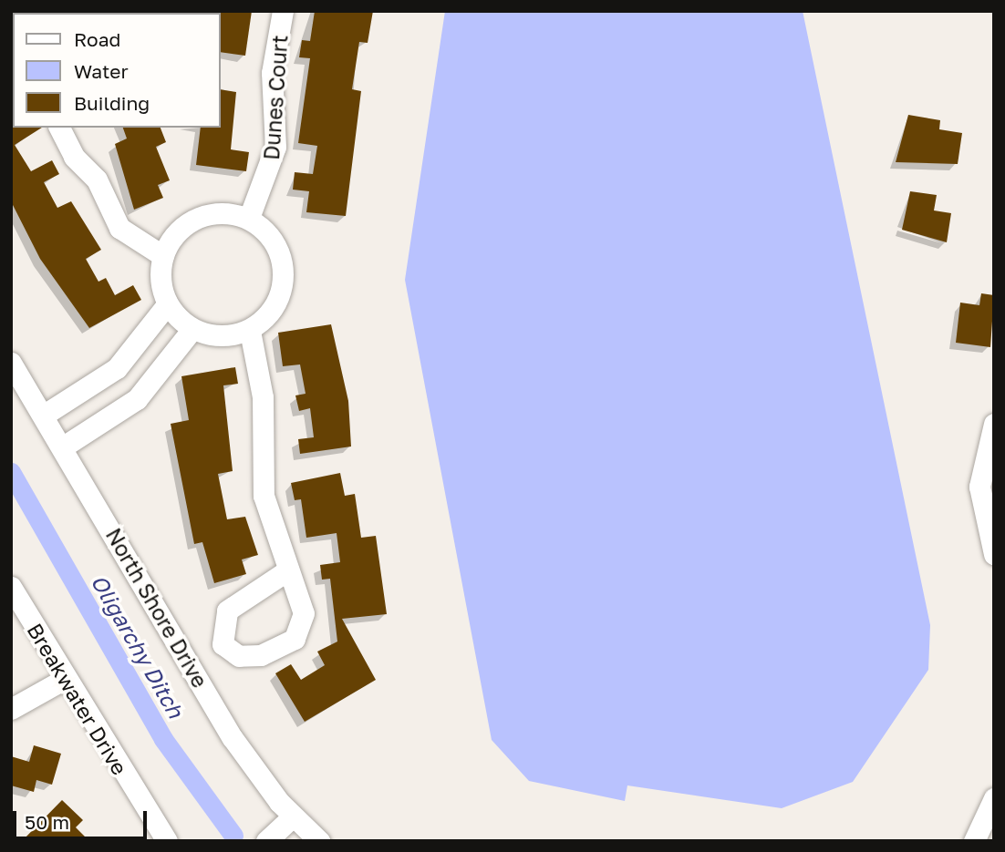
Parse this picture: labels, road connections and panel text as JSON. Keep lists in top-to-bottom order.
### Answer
{
  "streets": {
    "street": ["Dunes Court", "North Shore Drive", "Breakwater Drive"]
  },
  "water": ["Oligarchy Ditch"],
  "legend": ["Road", "Water", "Building"],
  "scale_bar": "50 m"
}
